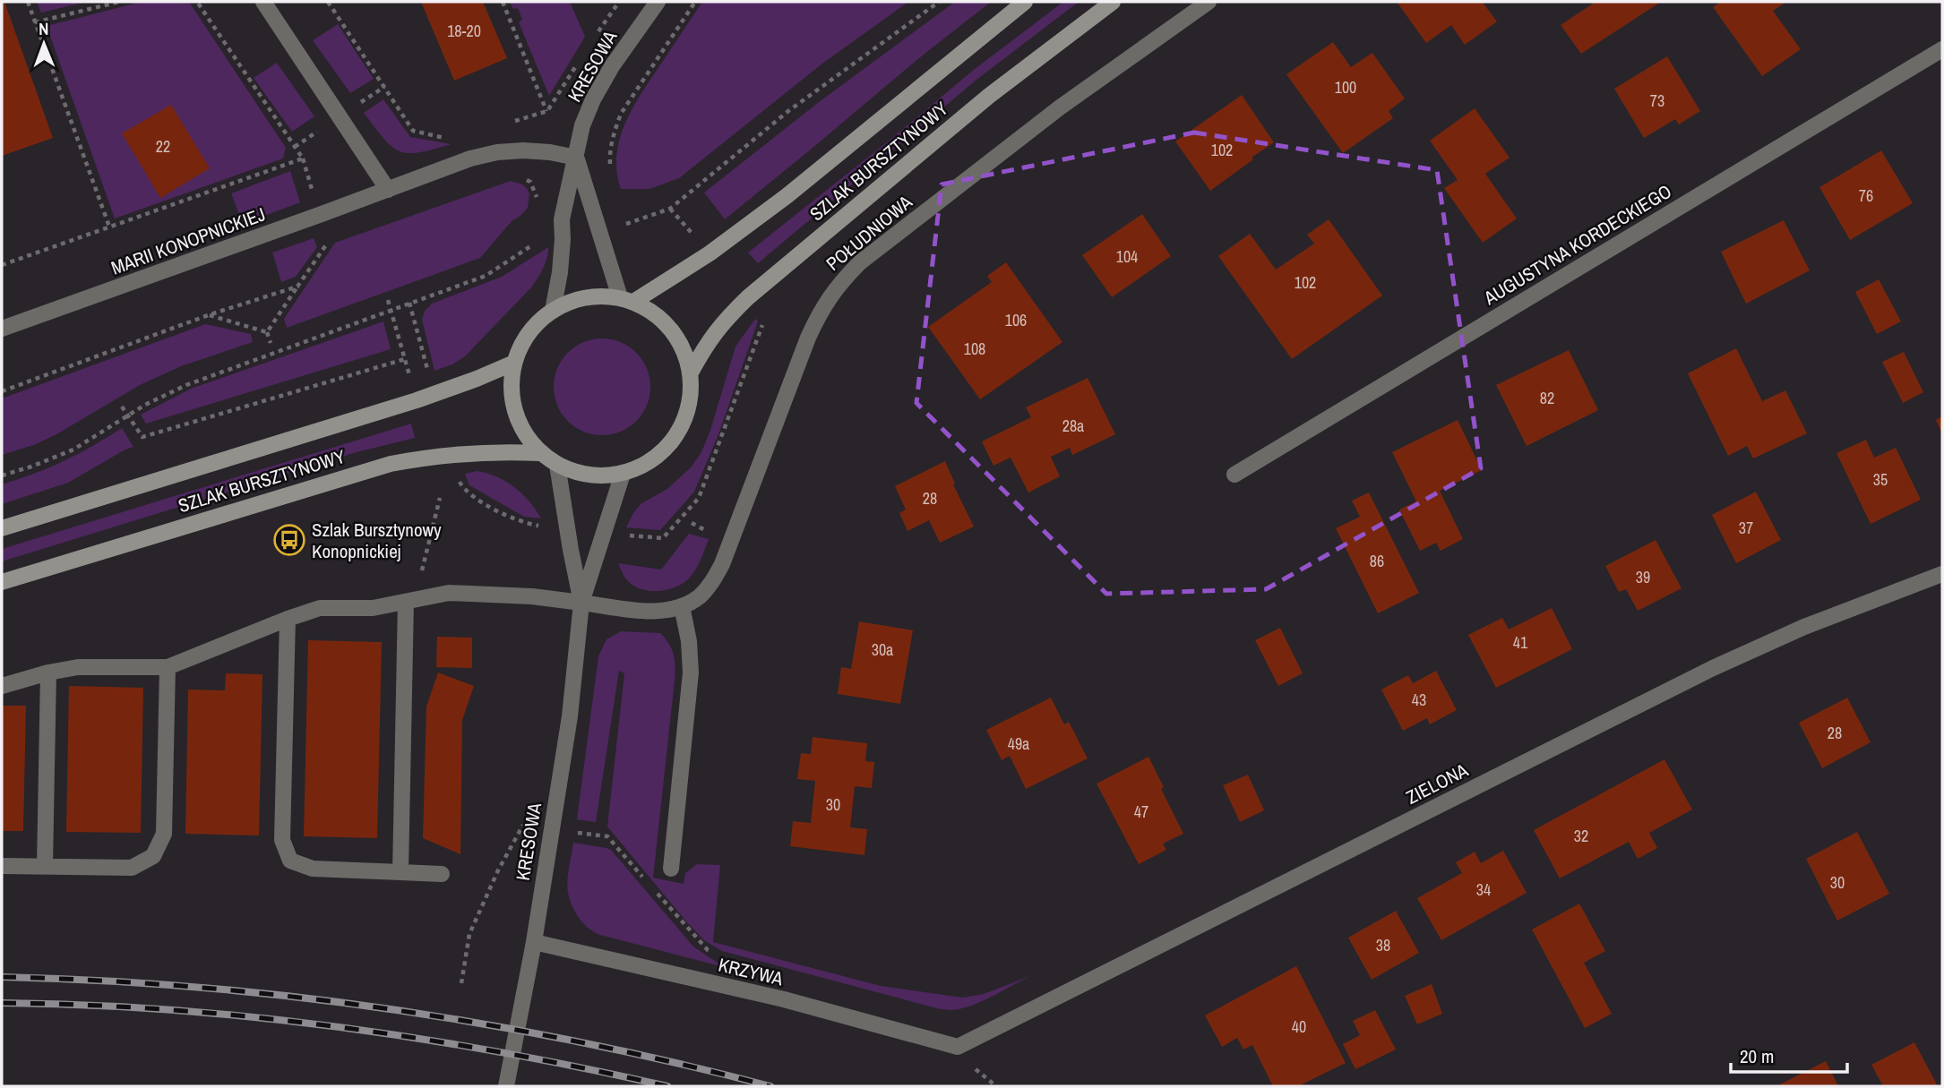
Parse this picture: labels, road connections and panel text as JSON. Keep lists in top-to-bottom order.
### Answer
{
  "streets": {
    "main road": ["SZLAK BURSZTYNOWY"],
    "street": [
      "KRESOWA",
      "POŁUDNIOWA",
      "MARII KONOPNICKIEJ",
      "AUGUSTYNA KORDECKIEGO",
      "ZIELONA",
      "KRZYWA"
    ]
  },
  "crossings": [
    ["KRESOWA", "SZLAK BURSZTYNOWY"],
    ["KRESOWA", "POŁUDNIOWA"],
    ["KRESOWA", "MARII KONOPNICKIEJ"],
    ["KRESOWA", "KRZYWA"],
    ["ZIELONA", "KRZYWA"]
  ],
  "places": {
    "bus stop": ["Szlak Bursztynowy Konopnickiej"]
  },
  "house_numbers": [
    "18-20",
    "100",
    "73",
    "22",
    "102",
    "76",
    "104",
    "102",
    "106",
    "108",
    "82",
    "28a",
    "35",
    "28",
    "37",
    "86",
    "39",
    "41",
    "30a",
    "43",
    "28",
    "49a",
    "30",
    "47",
    "32",
    "30",
    "34",
    "38",
    "40"
  ],
  "scale_bar": "20 m",
  "north": "top"
}
